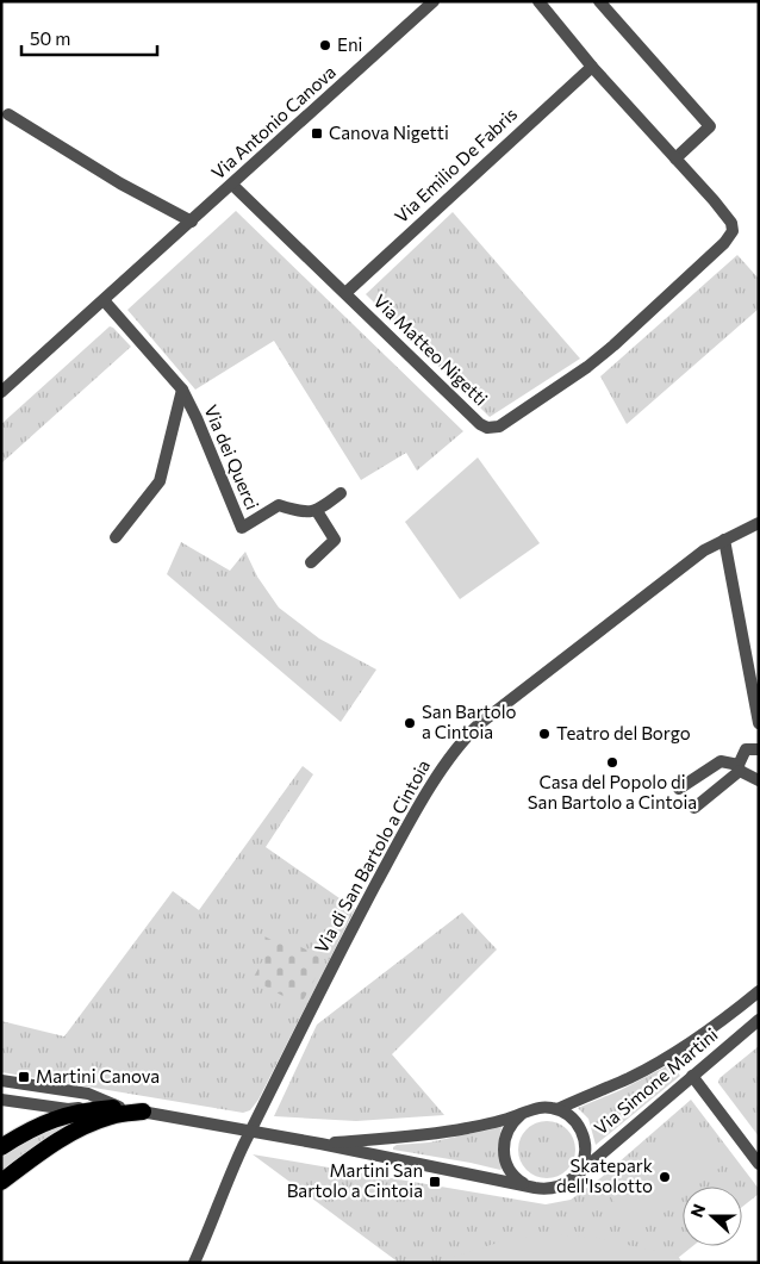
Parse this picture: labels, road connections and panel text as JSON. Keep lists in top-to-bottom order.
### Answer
{
  "streets": {
    "street": [
      "Via Antonio Canova",
      "Via Emilio De Fabris",
      "Via Matteo Nigetti",
      "Via dei Querci",
      "Via di San Bartolo a Cintoia",
      "Via Simone Martini"
    ]
  },
  "crossings": [
    ["Via Antonio Canova", "Via Matteo Nigetti"],
    ["Via Antonio Canova", "Via dei Querci"],
    ["Via Emilio De Fabris", "Via Matteo Nigetti"],
    ["Via di San Bartolo a Cintoia", "Via Simone Martini"]
  ],
  "places": {
    "other": [
      "Eni",
      "San Bartolo a Cintoia",
      "Teatro del Borgo",
      "Casa del Popolo di San Bartolo a Cintoia",
      "Skatepark dell'Isolotto"
    ],
    "transit": ["Canova Nigetti", "Martini Canova", "Martini San Bartolo a Cintoia"]
  },
  "scale_bar": "50 m",
  "north": "left"
}
